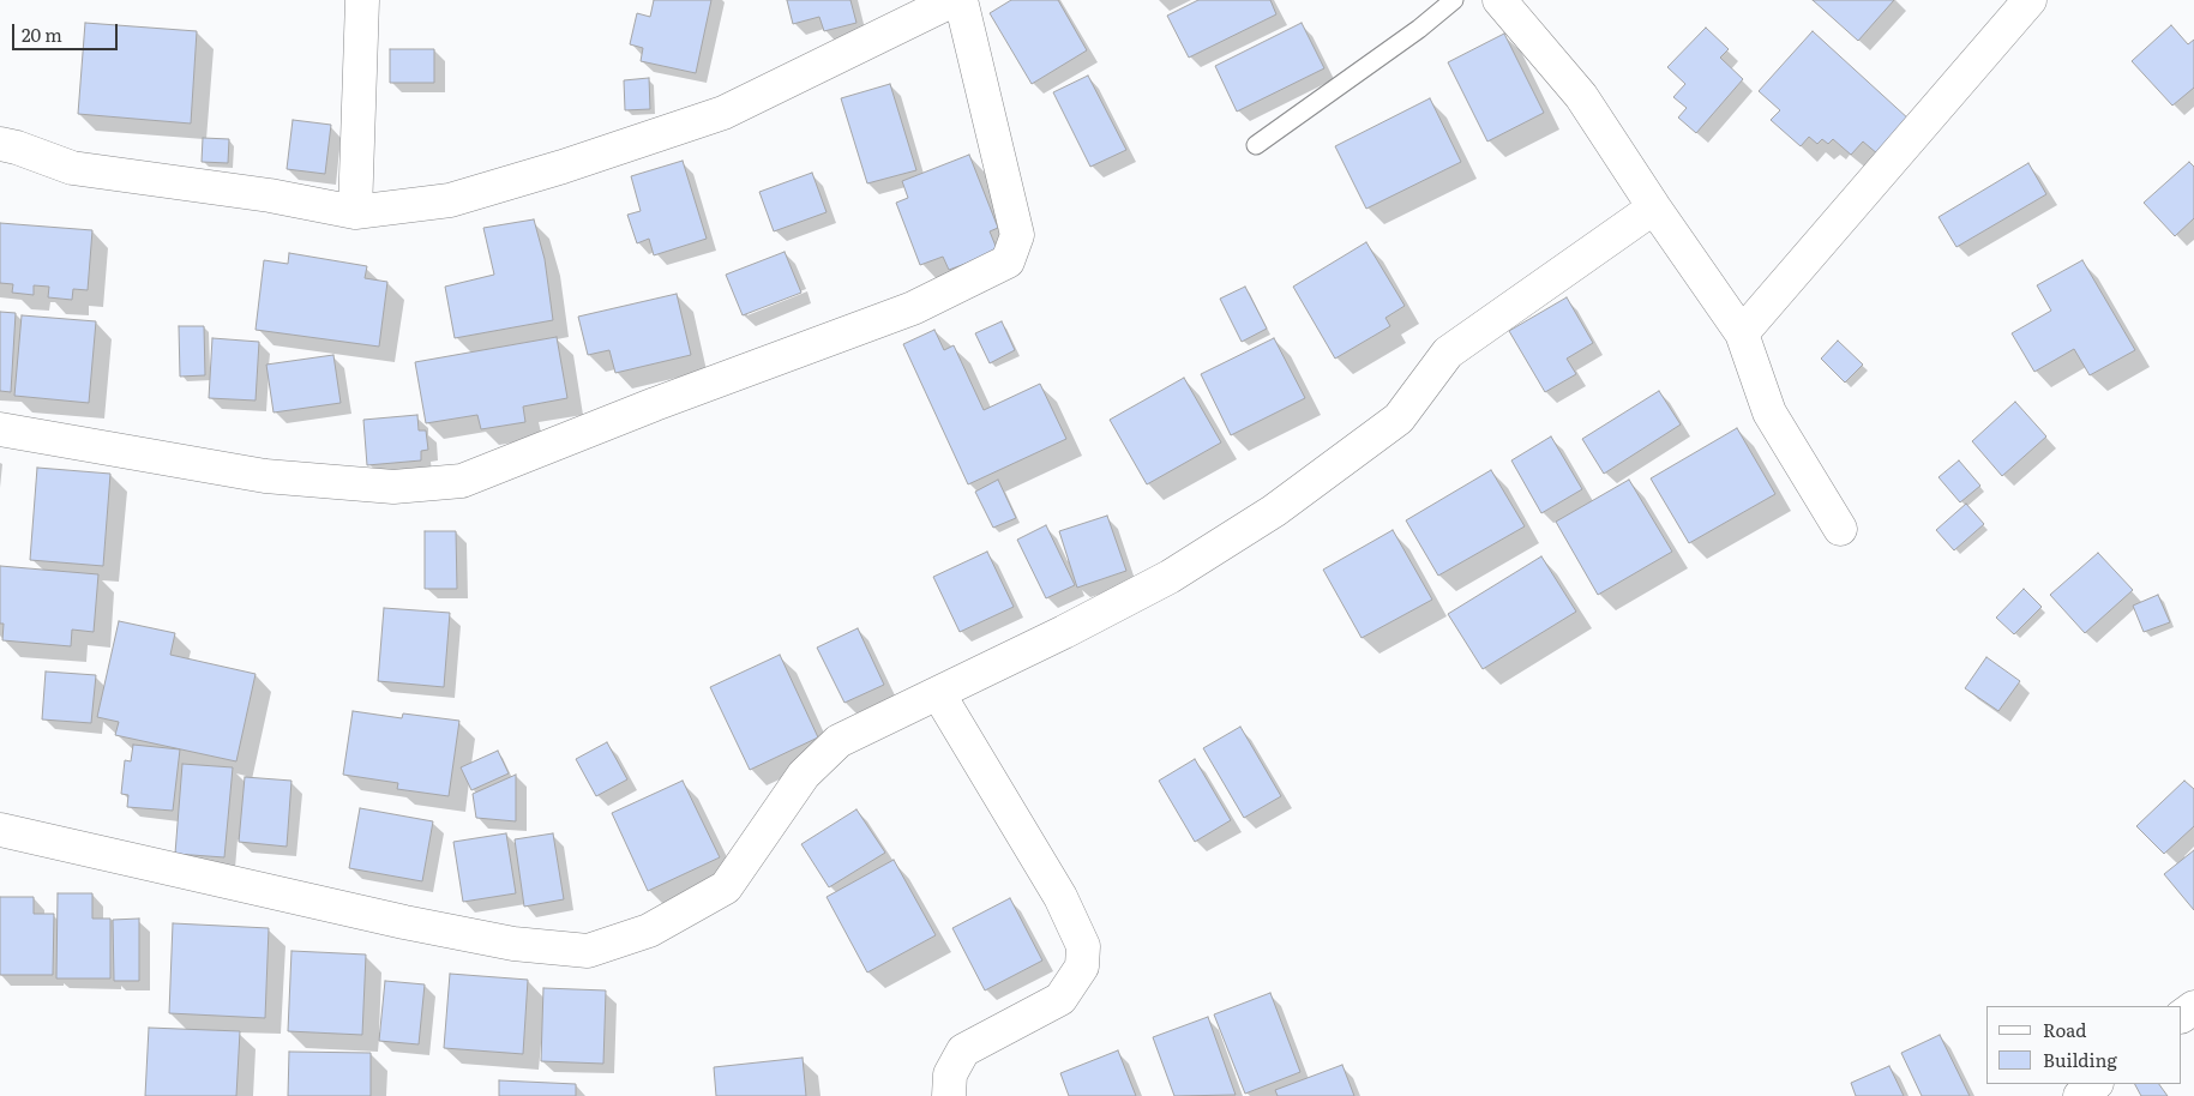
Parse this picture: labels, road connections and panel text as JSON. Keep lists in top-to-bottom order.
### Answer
{
  "legend": ["Road", "Building"],
  "scale_bar": "20 m"
}
